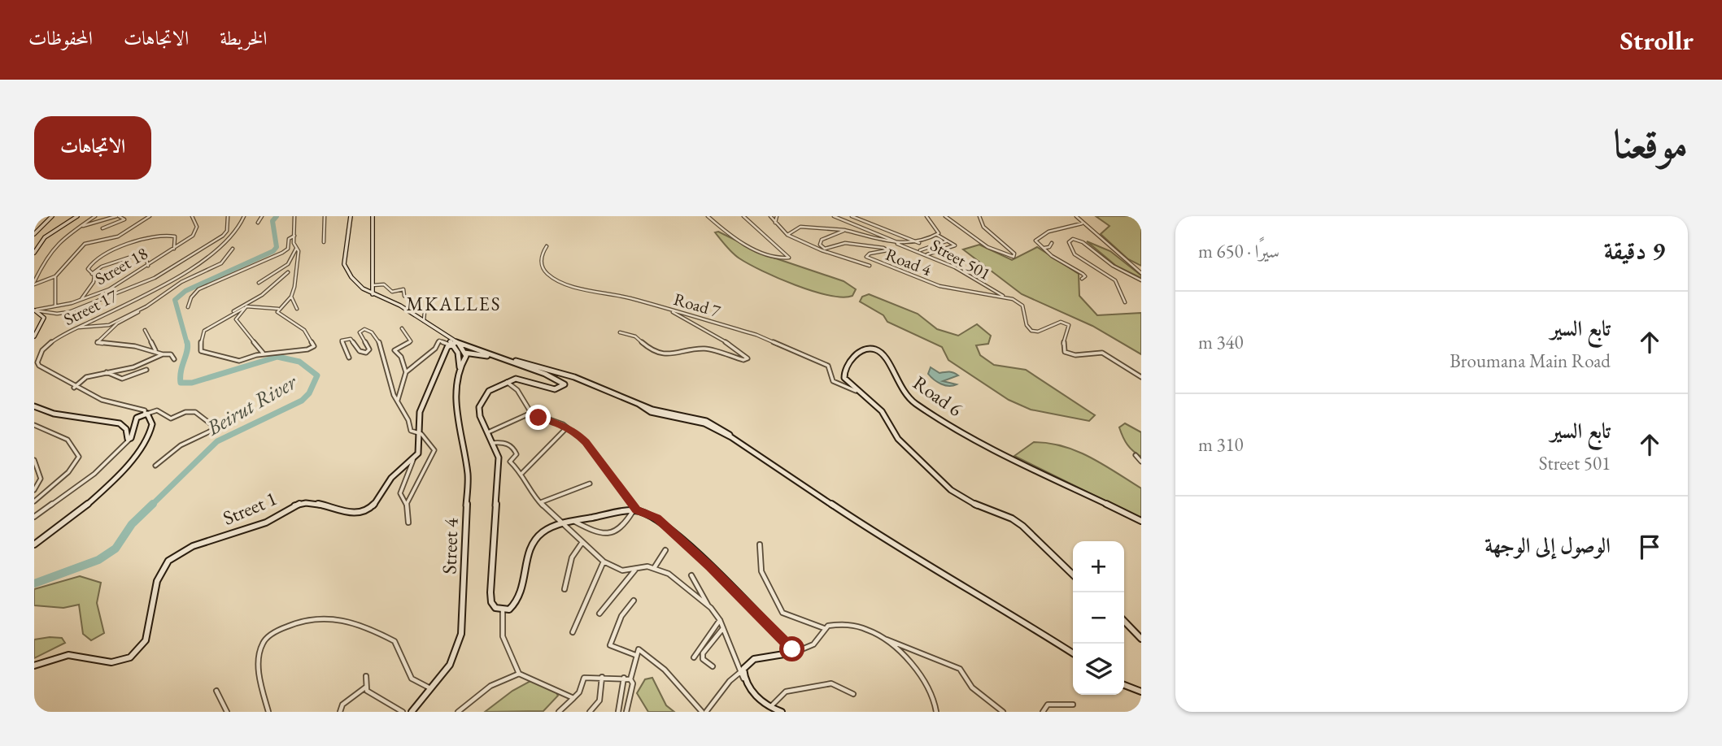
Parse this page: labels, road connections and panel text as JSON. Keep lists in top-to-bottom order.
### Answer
{
  "streets": {
    "street": [
      "Street 501",
      "Road 4",
      "Street 18",
      "Road 7",
      "Street 17",
      "Road 6",
      "Street 1",
      "Street 4"
    ]
  },
  "crossings": [
    ["Street 501", "Road 4"],
    ["Road 7", "Road 6"]
  ],
  "districts": ["MKALLES"],
  "water": ["Beirut River"],
  "page": {
    "header": "Strollr",
    "nav": ["الخريطة", "الاتجاهات", "المحفوظات"],
    "title": "موقعنا",
    "buttons": "الاتجاهات",
    "heading": ["9 دقيقة", "سيرًا · 650 m"],
    "list": [
      ["تابع السير", "Broumana Main Road", "340 m"],
      ["تابع السير", "Street 501", "310 m"],
      "الوصول إلى الوجهة"
    ],
    "map_buttons": ["+", "−"]
  }
}
